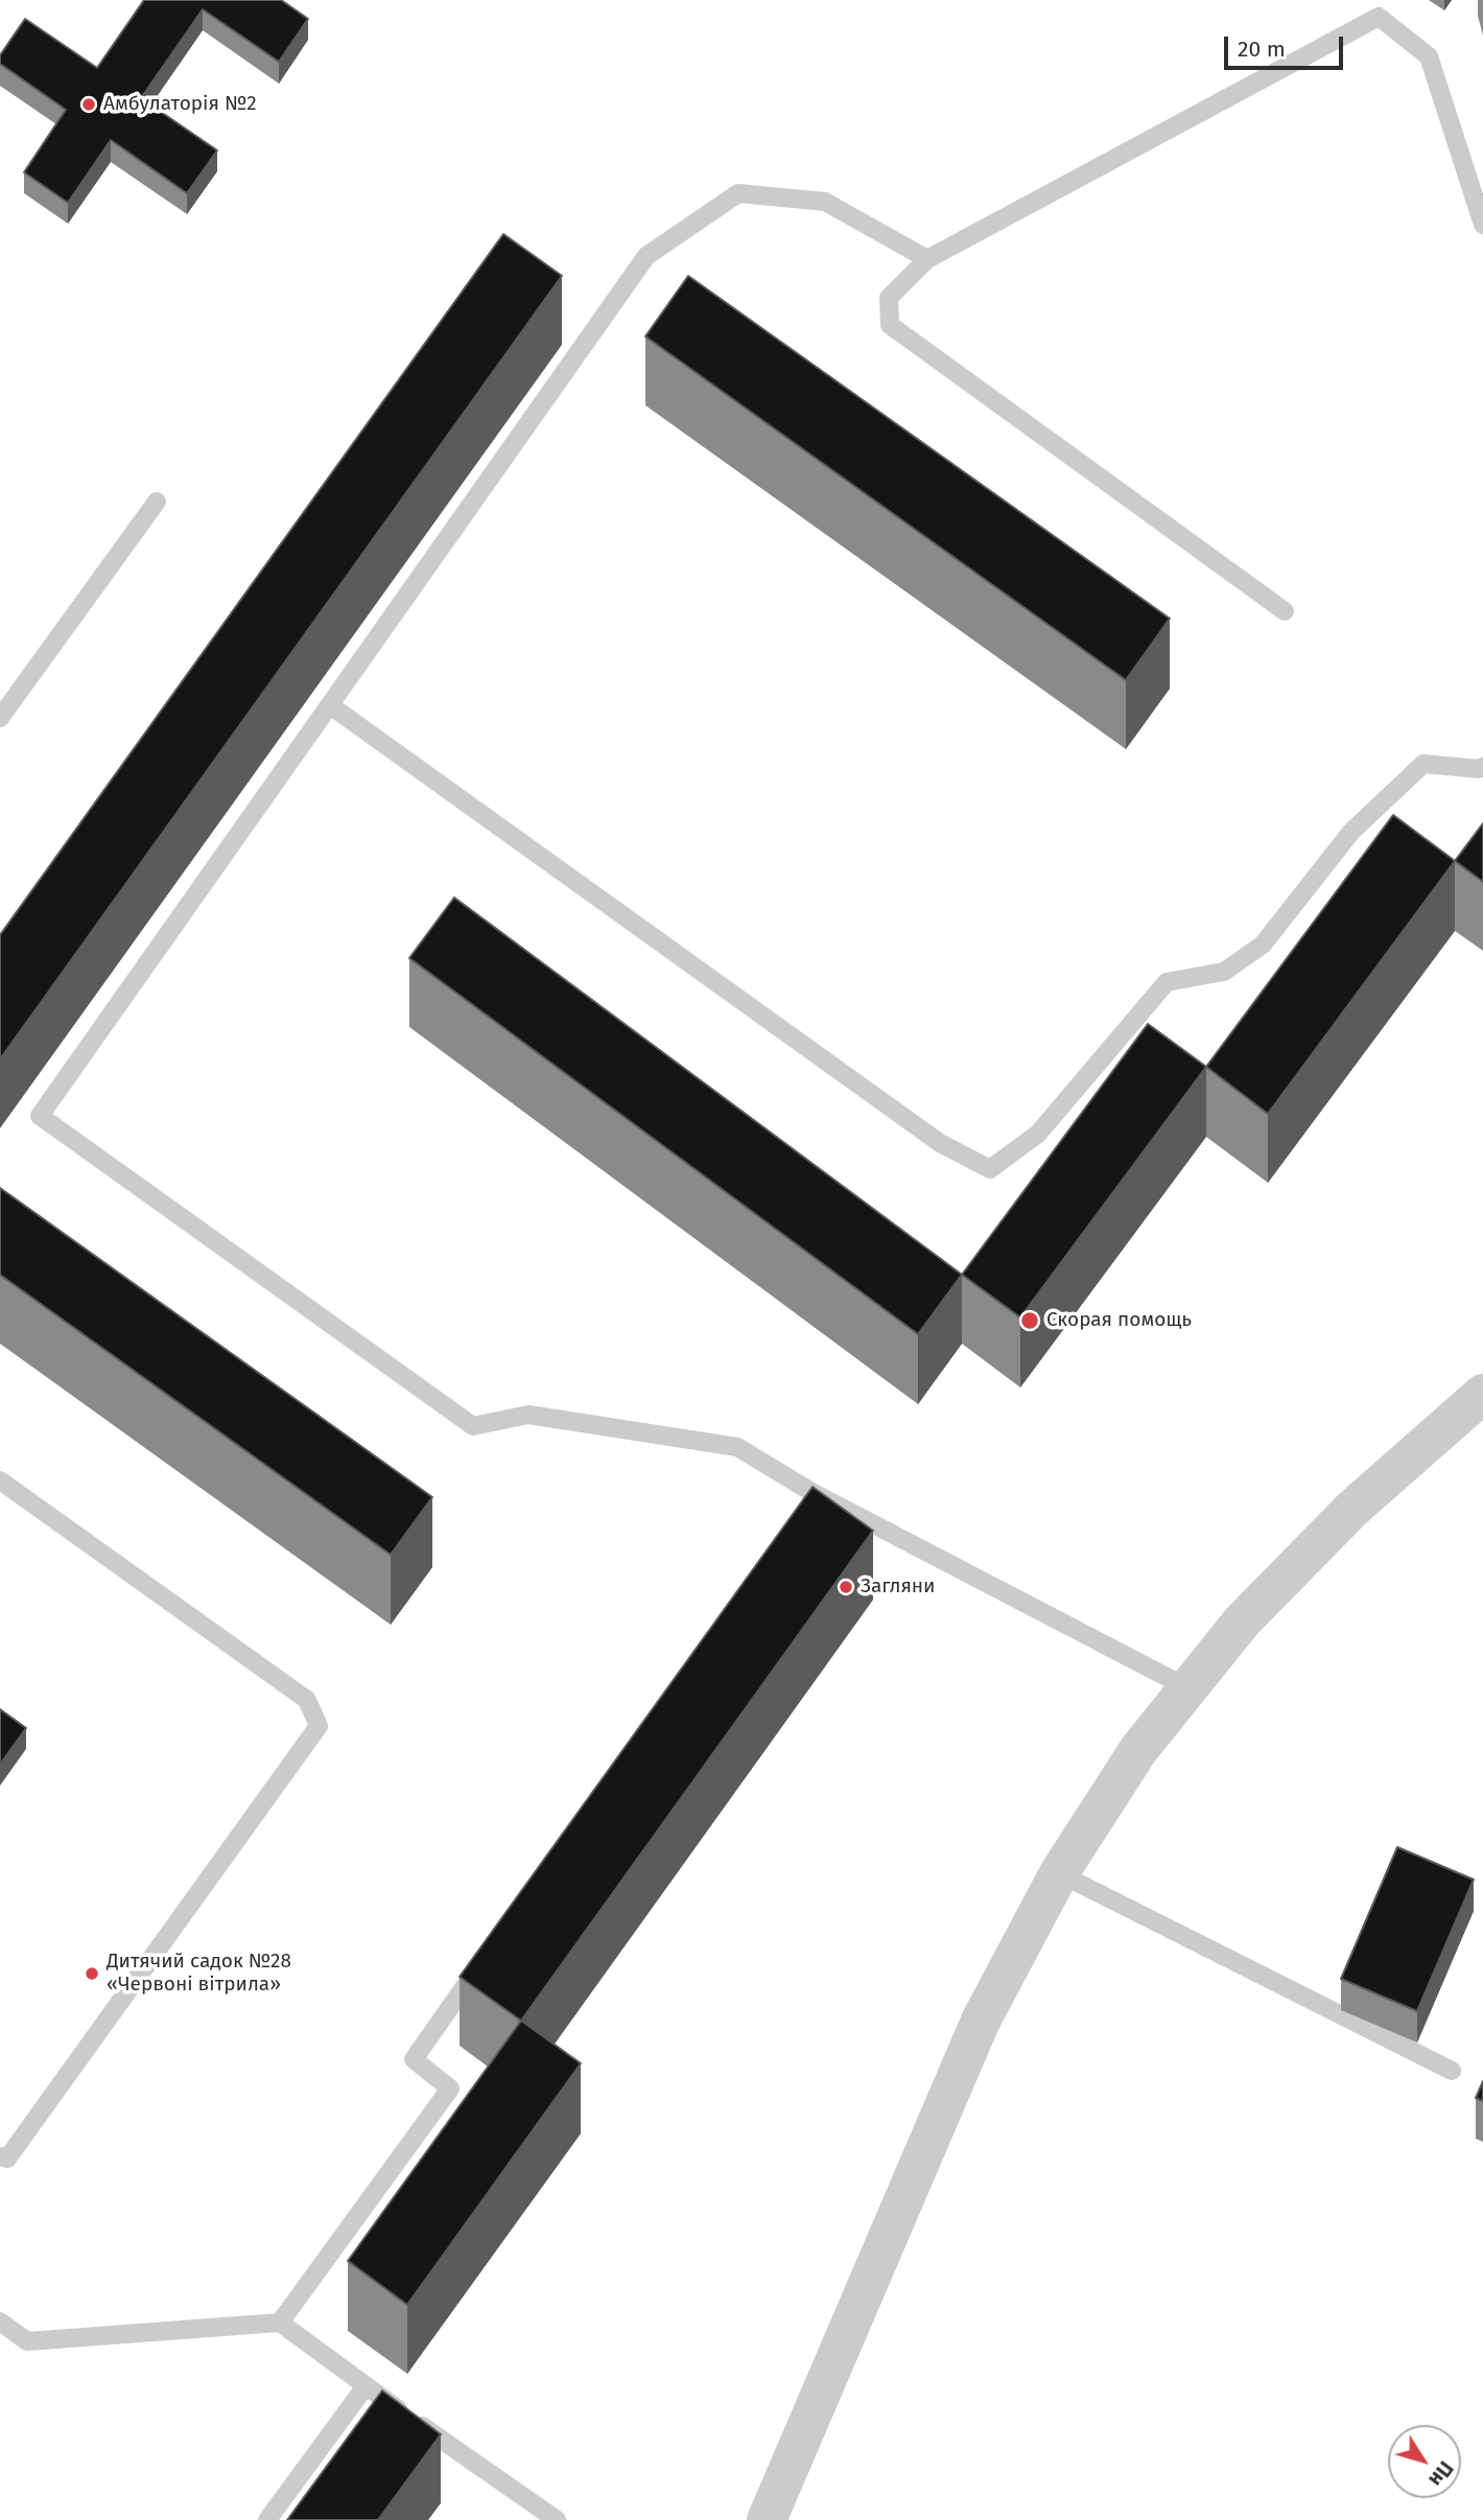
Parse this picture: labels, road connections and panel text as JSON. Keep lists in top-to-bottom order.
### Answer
{
  "places": [
    "Амбулаторія №2",
    "Скорая помощь",
    "Загляни",
    "Дитячий садок №28 «Червоні вітрила»"
  ],
  "scale_bar": "20 m",
  "north": "bottom right"
}
